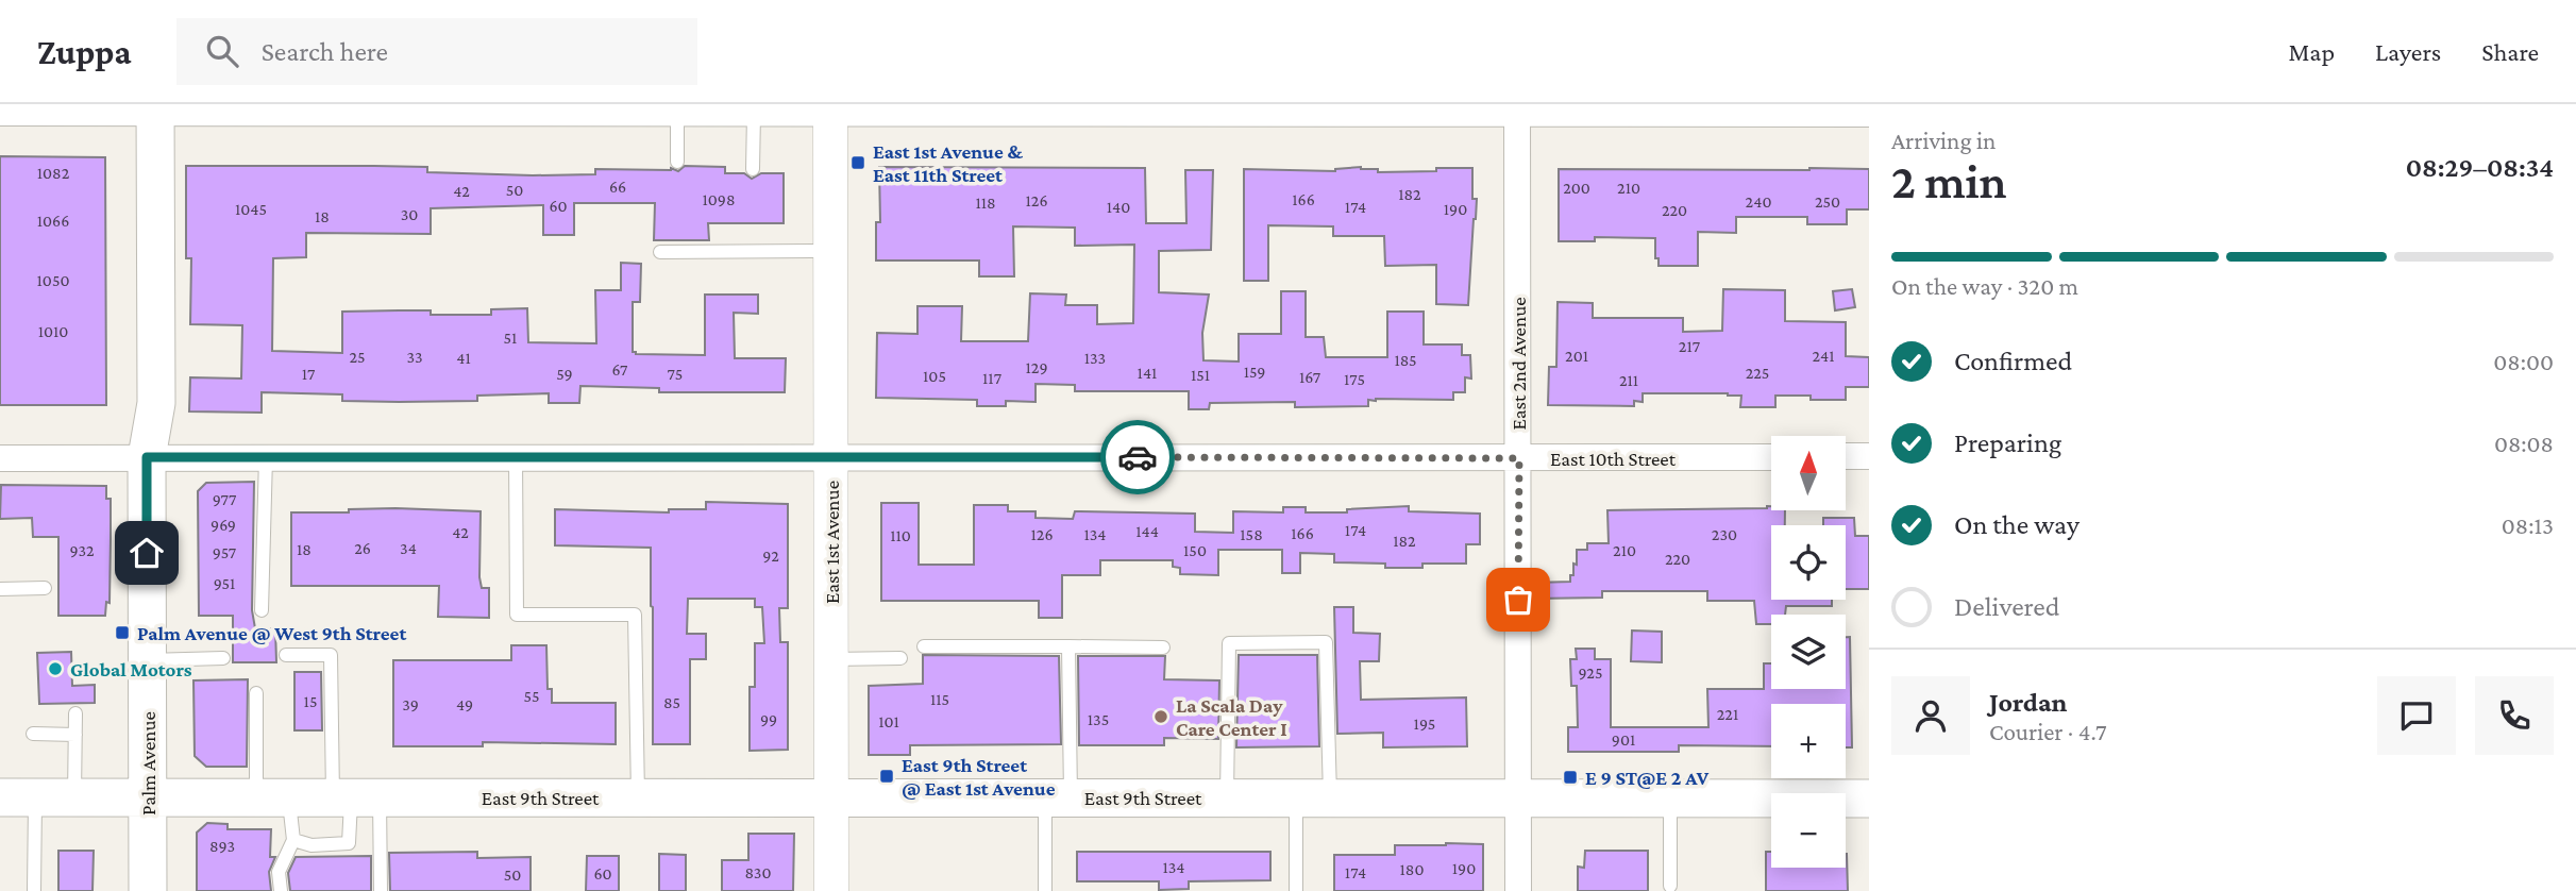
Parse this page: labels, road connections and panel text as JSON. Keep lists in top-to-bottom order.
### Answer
{
  "streets": {
    "main road": ["Palm Avenue", "East 9th Street"],
    "street": ["East 2nd Avenue", "East 10th Street", "East 1st Avenue"]
  },
  "crossings": [
    ["East 2nd Avenue", "East 10th Street"],
    ["East 2nd Avenue", "East 9th Street"],
    ["East 10th Street", "East 1st Avenue"],
    ["East 10th Street", "Palm Avenue"],
    ["East 1st Avenue", "East 9th Street"],
    ["Palm Avenue", "East 9th Street"]
  ],
  "places": {
    "transit": [
      "East 1st Avenue & East 11th Street",
      "Palm Avenue @ West 9th Street",
      "East 9th Street @ East 1st Avenue",
      "E 9 ST@E 2 AV"
    ],
    "other": ["Global Motors", "La Scala Day Care Center I"]
  },
  "house_numbers": [
    "1082",
    "66",
    "200",
    "210",
    "50",
    "42",
    "182",
    "1098",
    "166",
    "126",
    "240",
    "250",
    "118",
    "60",
    "140",
    "174",
    "1045",
    "190",
    "220",
    "30",
    "18",
    "1066",
    "1050",
    "1010",
    "51",
    "217",
    "201",
    "241",
    "25",
    "33",
    "41",
    "133",
    "185",
    "129",
    "67",
    "159",
    "141",
    "225",
    "17",
    "59",
    "75",
    "151",
    "105",
    "167",
    "117",
    "175",
    "211",
    "977",
    "969",
    "174",
    "144",
    "42",
    "166",
    "126",
    "134",
    "158",
    "230",
    "110",
    "182",
    "26",
    "34",
    "18",
    "932",
    "150",
    "210",
    "957",
    "92",
    "220",
    "951",
    "925",
    "55",
    "115",
    "15",
    "85",
    "39",
    "49",
    "221",
    "99",
    "135",
    "101",
    "195",
    "901",
    "893",
    "134",
    "190",
    "180",
    "830",
    "174",
    "60",
    "50"
  ],
  "north": "top",
  "page": {
    "header": "Zuppa",
    "search": "Search here",
    "nav": ["Map", "Layers", "Share"],
    "heading": ["2 min", "Arriving in", "08:29–08:34"],
    "panel": ["Jordan", "Courier · 4.7"],
    "bar": "On the way · 320 m",
    "list": [
      ["Confirmed", "08:00"],
      ["Preparing", "08:08"],
      ["On the way", "08:13"],
      "Delivered"
    ],
    "map_buttons": ["+", "−"]
  }
}
